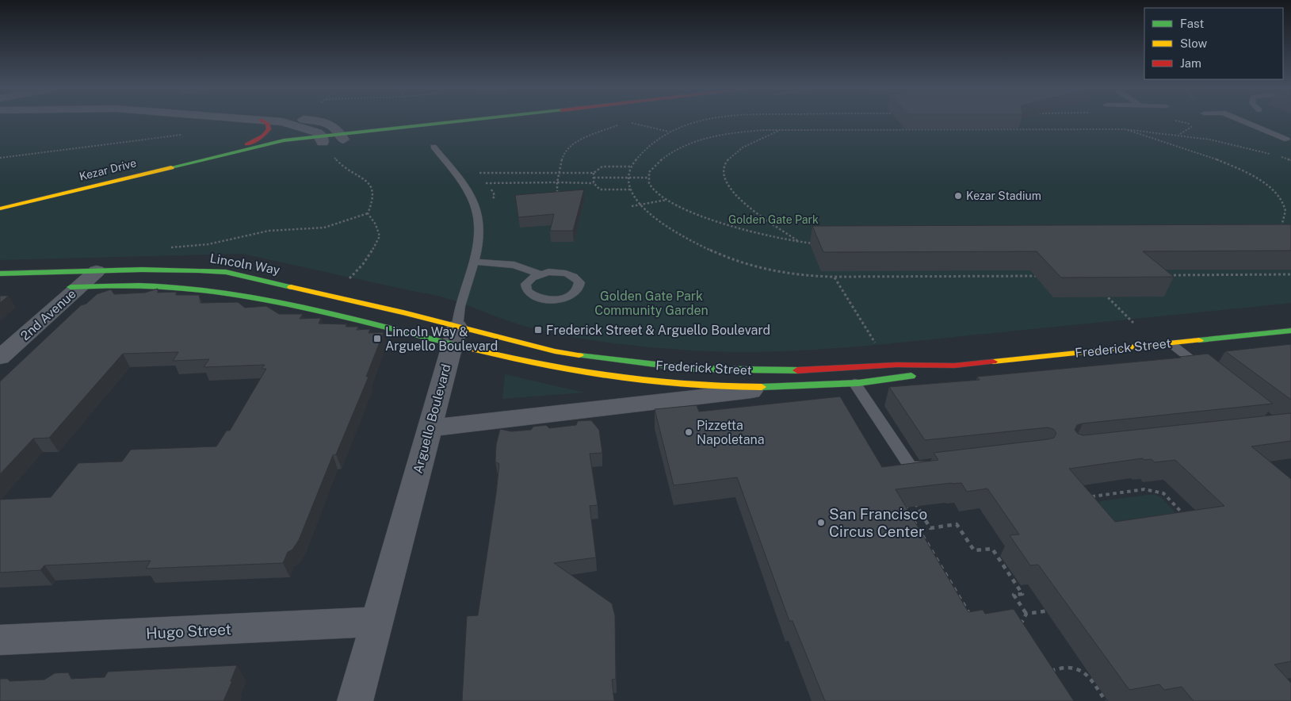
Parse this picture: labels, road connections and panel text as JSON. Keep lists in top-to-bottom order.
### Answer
{
  "streets": {
    "main road": ["Kezar Drive", "Lincoln Way", "Frederick Street"],
    "street": ["2nd Avenue", "Arguello Boulevard", "Hugo Street"]
  },
  "crossings": [
    ["Lincoln Way", "2nd Avenue"],
    ["Lincoln Way", "Frederick Street"],
    ["Lincoln Way", "Arguello Boulevard"],
    ["Frederick Street", "Arguello Boulevard"],
    ["Arguello Boulevard", "Hugo Street"]
  ],
  "parks": ["Golden Gate Park", "Golden Gate Park Community Garden"],
  "places": {
    "other": ["Kezar Stadium", "Pizzetta Napoletana", "San Francisco Circus Center"],
    "transit": ["Frederick Street & Arguello Boulevard", "Lincoln Way & Arguello Boulevard"]
  },
  "legend": ["Fast", "Slow", "Jam"]
}
